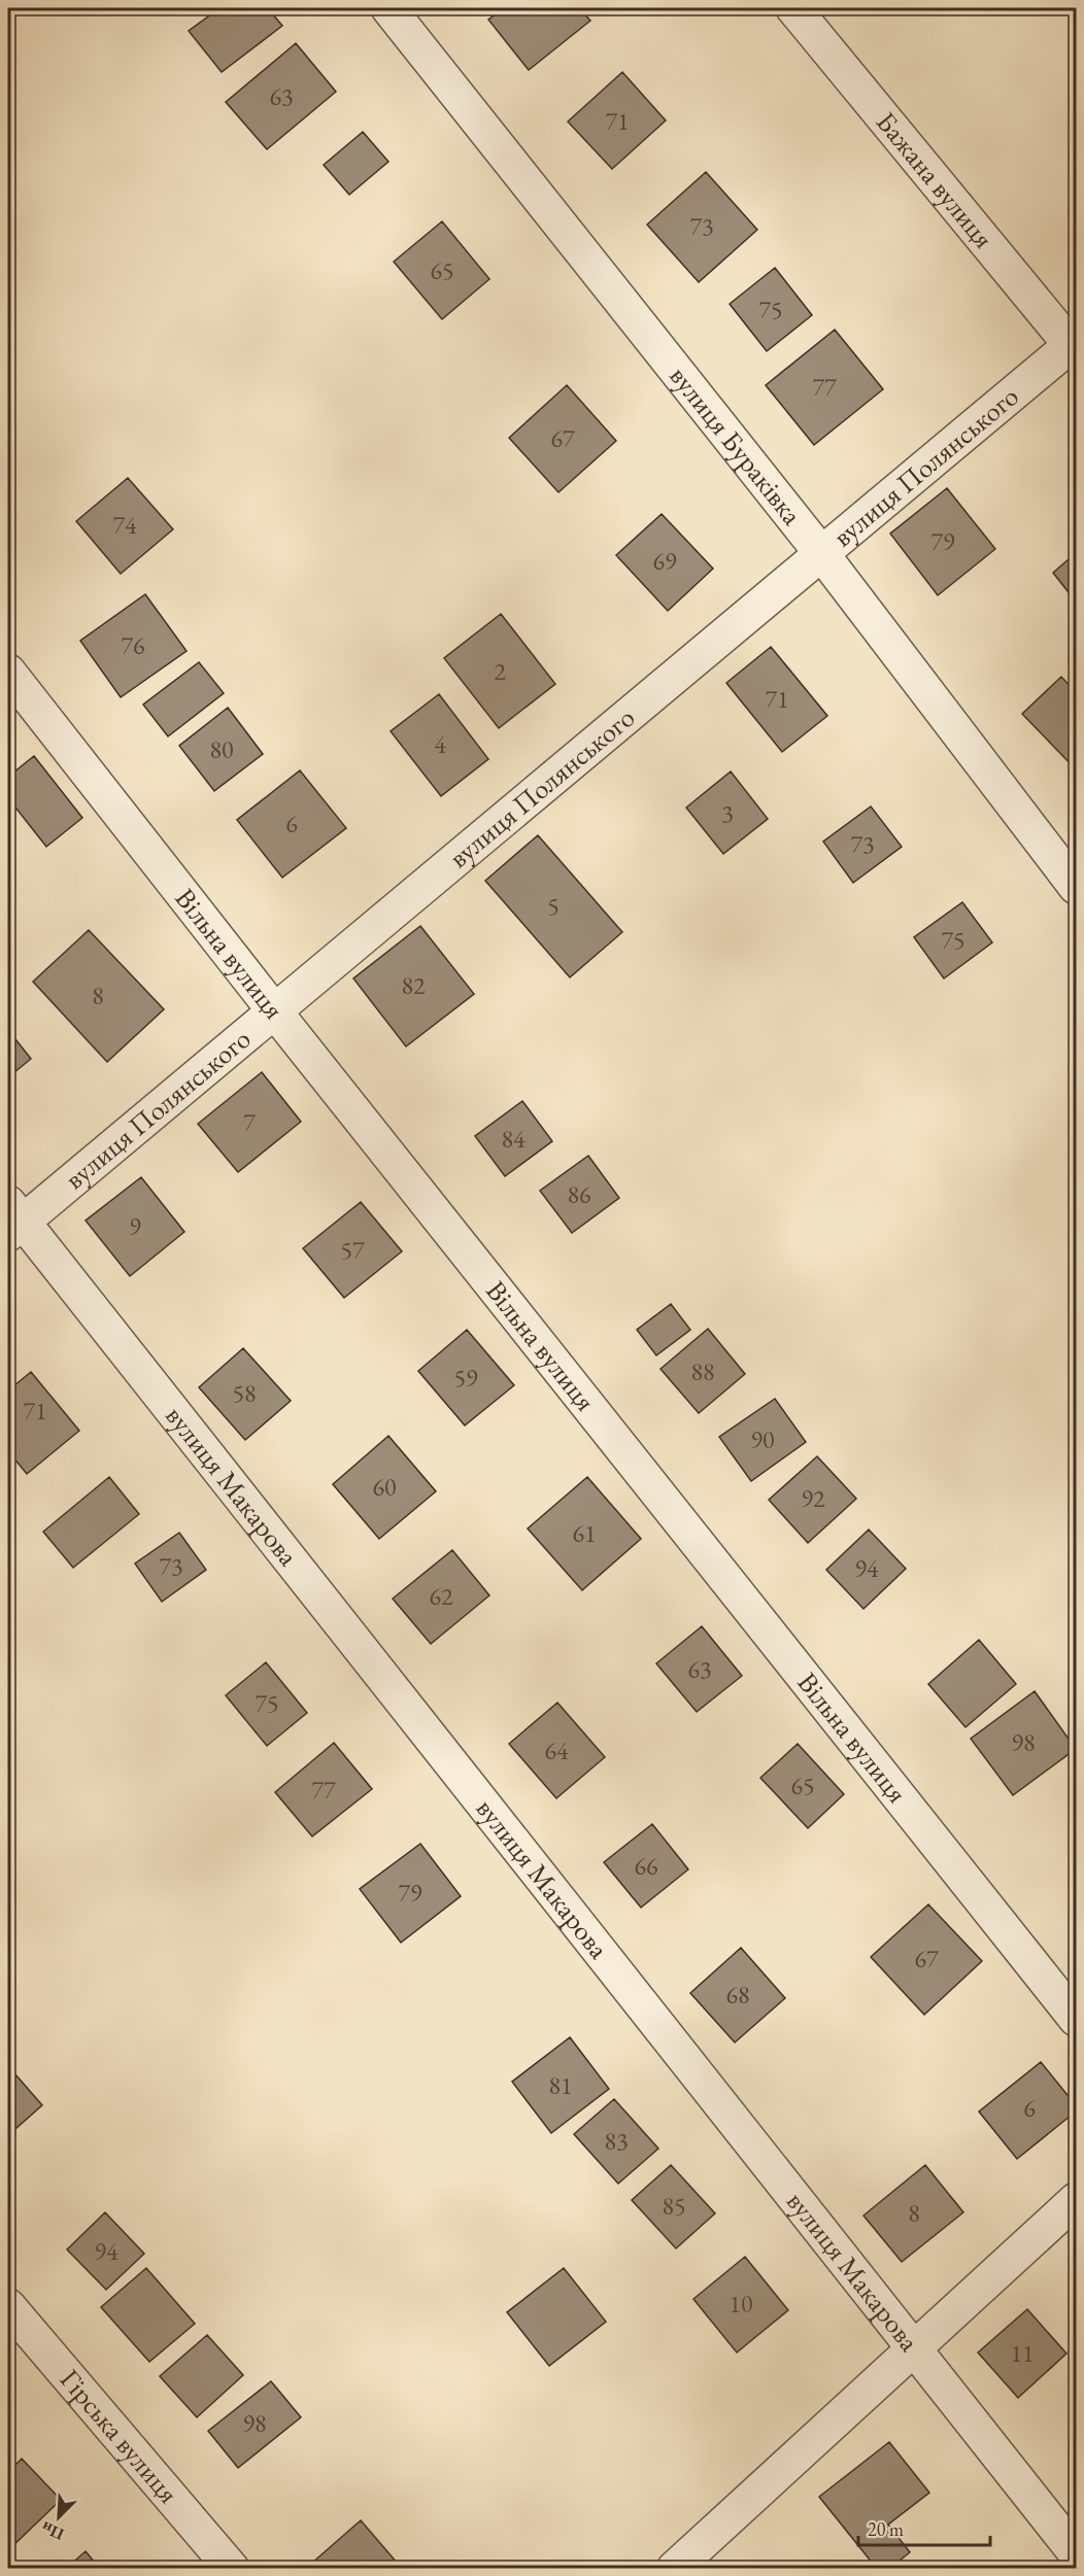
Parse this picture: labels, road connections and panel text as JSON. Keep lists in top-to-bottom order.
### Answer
{
  "streets": {
    "street": [
      "Бажана вулиця",
      "вулиця Бураківка",
      "вулиця Полянського",
      "Вільна вулиця",
      "вулиця Макарова",
      "Гірська вулиця"
    ]
  },
  "crossings": [
    ["Бажана вулиця", "вулиця Полянського"],
    ["вулиця Бураківка", "вулиця Полянського"],
    ["вулиця Полянського", "Вільна вулиця"],
    ["вулиця Полянського", "вулиця Макарова"]
  ],
  "house_numbers": [
    "63",
    "71",
    "73",
    "65",
    "75",
    "77",
    "67",
    "74",
    "79",
    "69",
    "76",
    "2",
    "71",
    "4",
    "80",
    "3",
    "6",
    "73",
    "5",
    "75",
    "82",
    "8",
    "7",
    "84",
    "86",
    "9",
    "57",
    "88",
    "59",
    "58",
    "71",
    "90",
    "60",
    "92",
    "61",
    "73",
    "94",
    "62",
    "63",
    "75",
    "98",
    "64",
    "65",
    "77",
    "66",
    "79",
    "67",
    "68",
    "81",
    "6",
    "83",
    "85",
    "8",
    "94",
    "10",
    "11",
    "98"
  ],
  "scale_bar": "20 m",
  "north": "bottom left"
}
